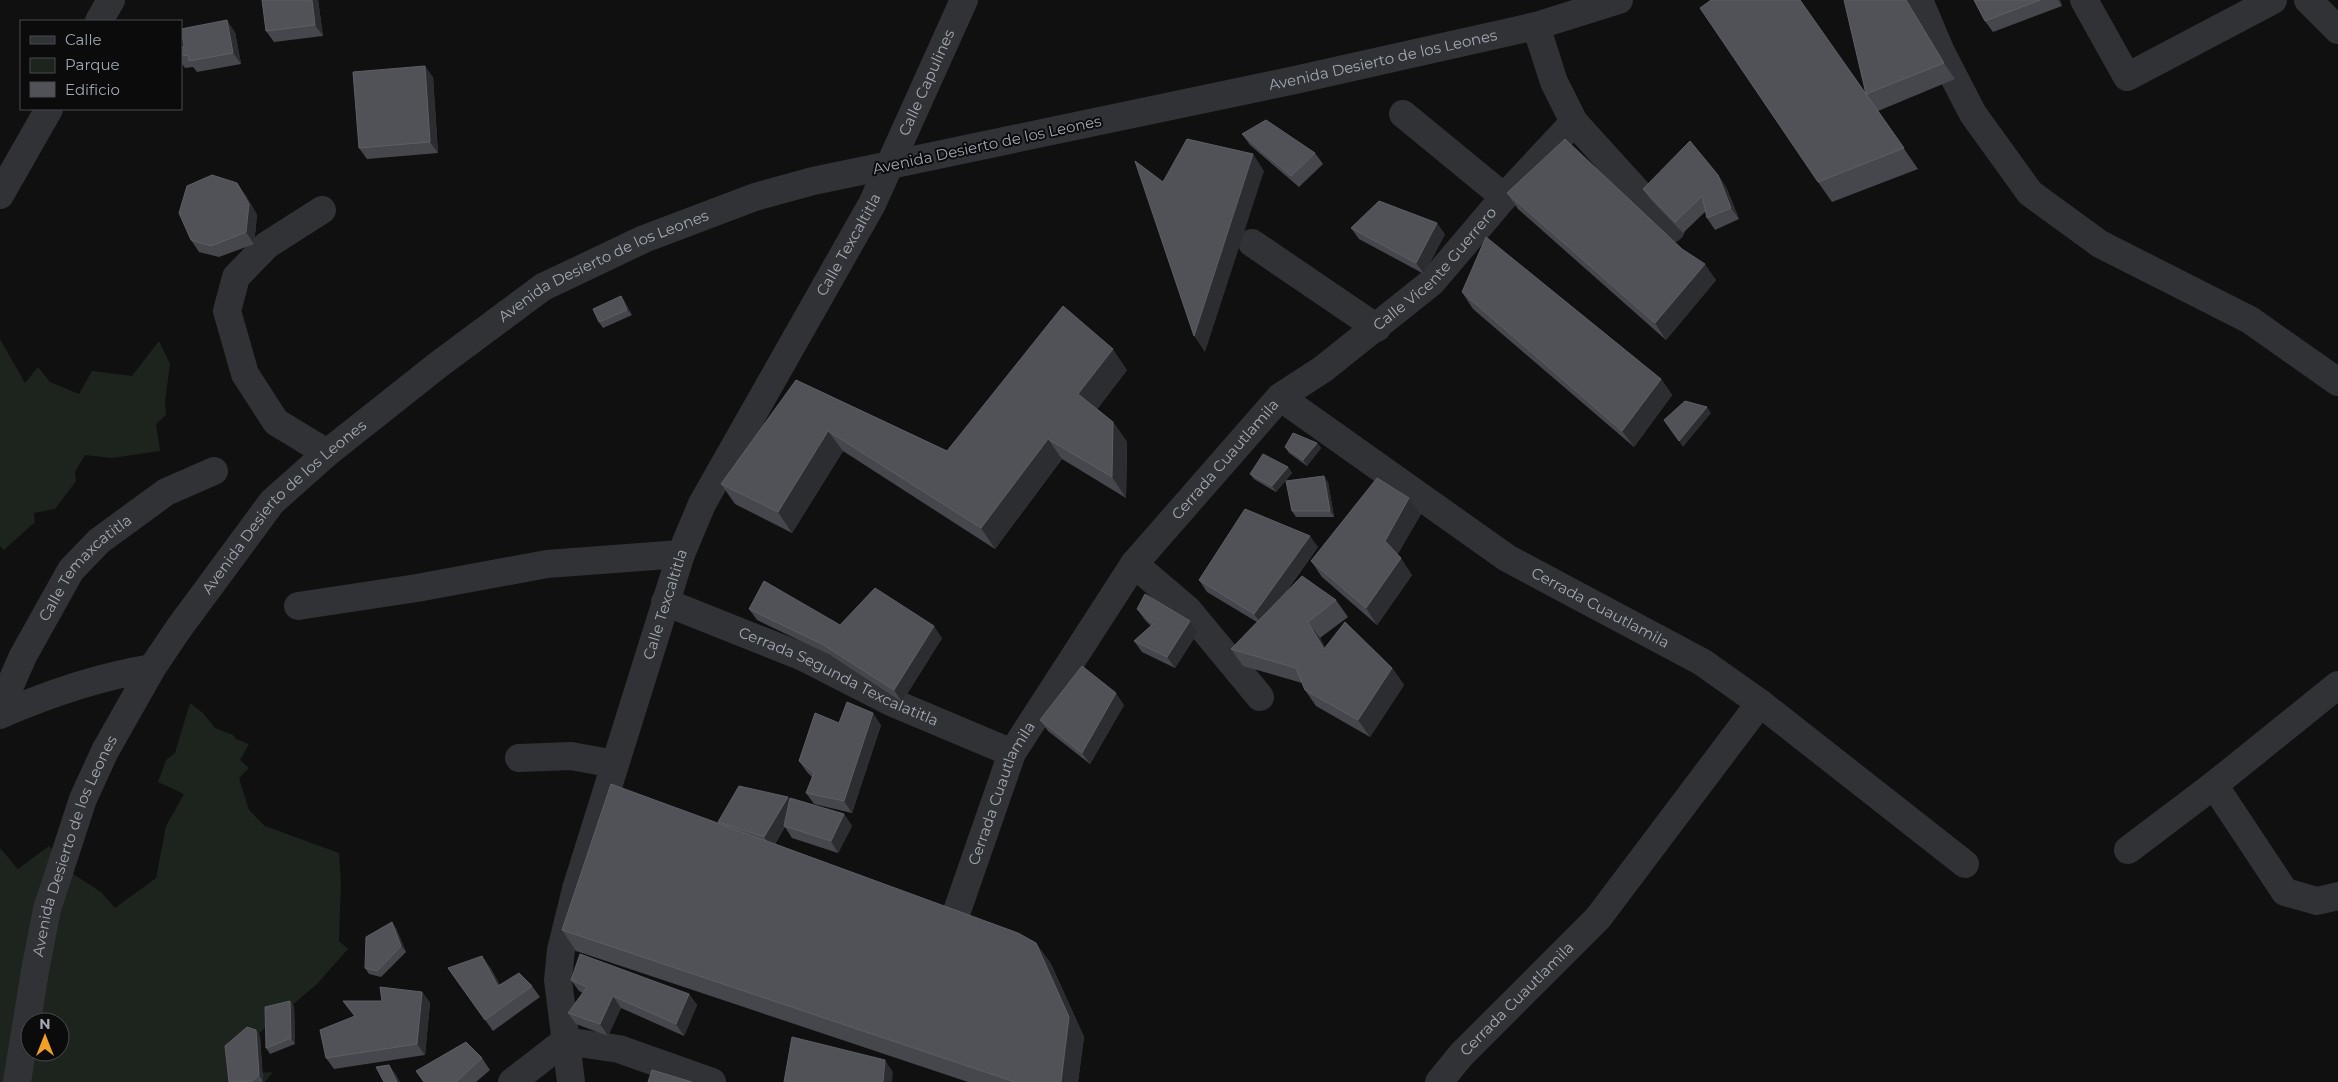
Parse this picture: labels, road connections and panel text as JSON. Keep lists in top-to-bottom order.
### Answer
{
  "streets": {
    "street": [
      "Avenida Desierto de los Leones",
      "Calle Capulines",
      "Calle Texcaltitla",
      "Calle Vicente Guerrero",
      "Cerrada Cuautlamila",
      "Calle Temaxcatitla",
      "Cerrada Segunda Texcalatitla"
    ]
  },
  "crossings": [
    ["Avenida Desierto de los Leones", "Calle Capulines"],
    ["Avenida Desierto de los Leones", "Calle Texcaltitla"],
    ["Calle Capulines", "Calle Texcaltitla"],
    ["Calle Texcaltitla", "Cerrada Segunda Texcalatitla"],
    ["Calle Vicente Guerrero", "Cerrada Cuautlamila"],
    ["Cerrada Cuautlamila", "Cerrada Segunda Texcalatitla"]
  ],
  "legend": ["Calle", "Parque", "Edificio"],
  "north": "top"
}
